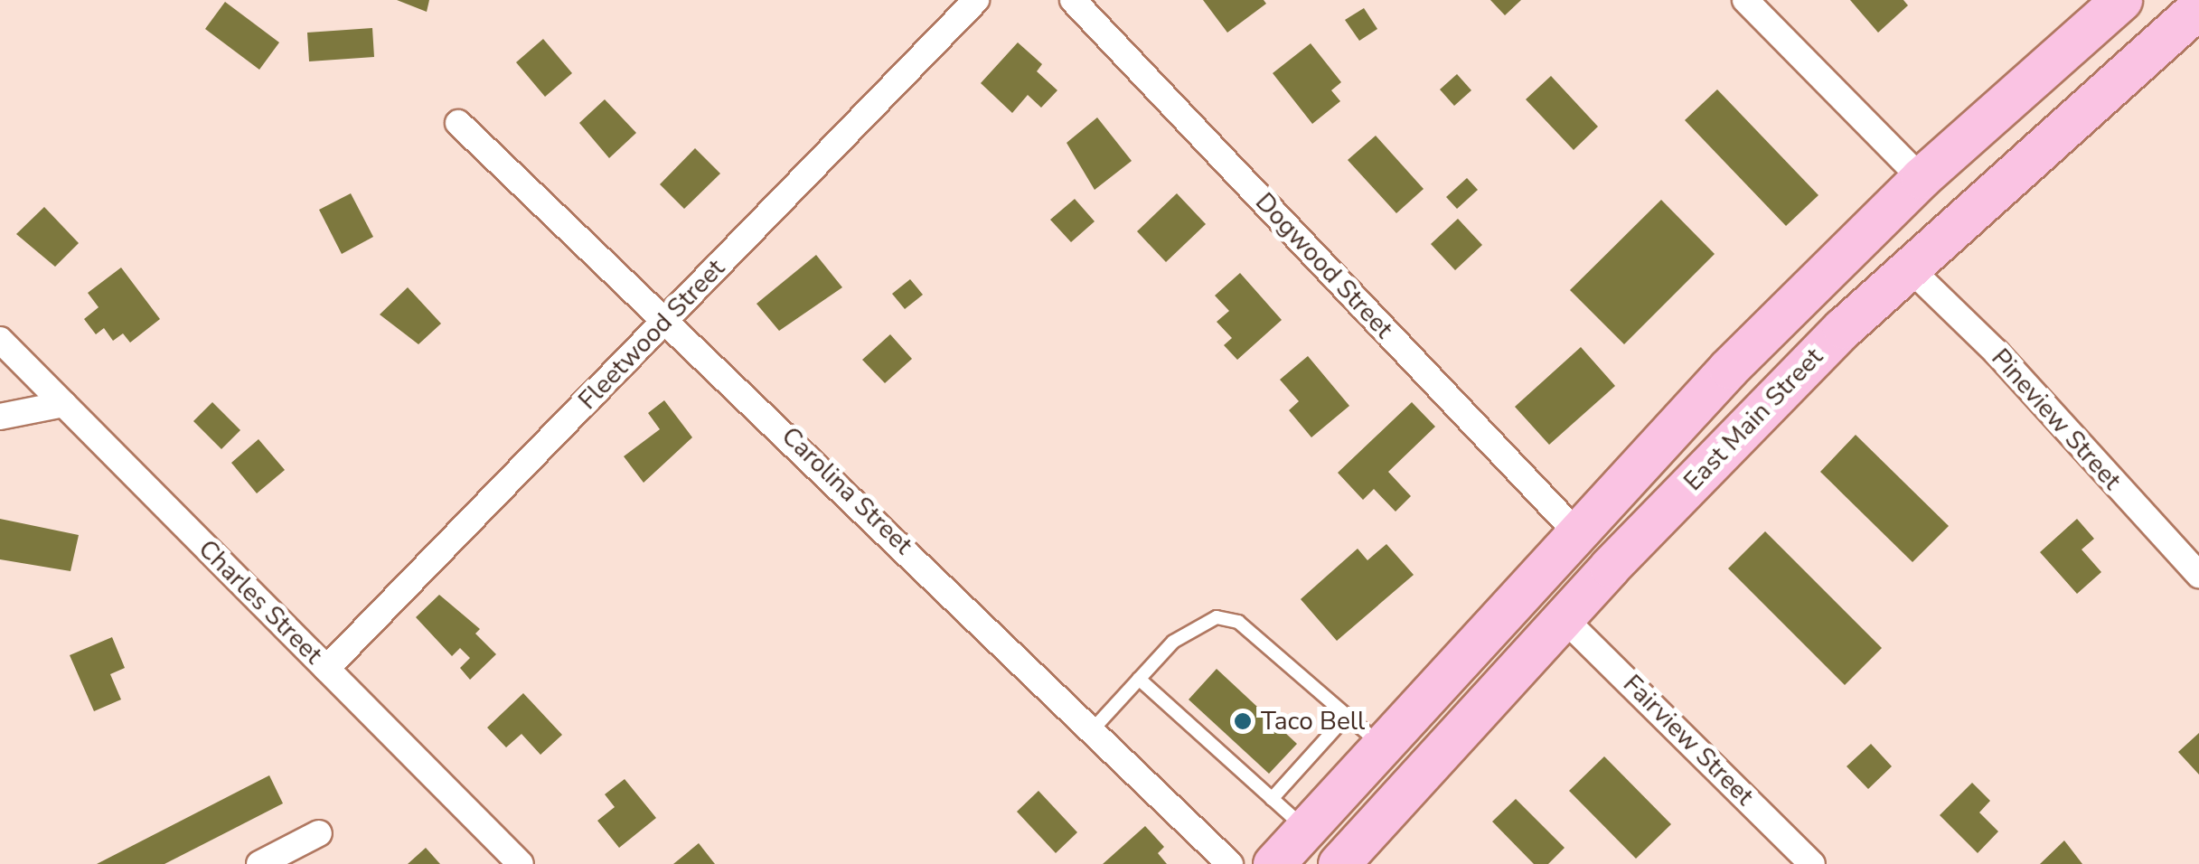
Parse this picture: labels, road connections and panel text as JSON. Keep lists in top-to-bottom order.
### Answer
{
  "streets": {
    "main road": ["East Main Street"],
    "street": [
      "Dogwood Street",
      "Fleetwood Street",
      "Pineview Street",
      "Carolina Street",
      "Charles Street",
      "Fairview Street"
    ]
  },
  "crossings": [
    ["Dogwood Street", "East Main Street"],
    ["Fleetwood Street", "Carolina Street"],
    ["Fleetwood Street", "Charles Street"],
    ["East Main Street", "Pineview Street"],
    ["East Main Street", "Fairview Street"]
  ],
  "places": ["Taco Bell"]
}
